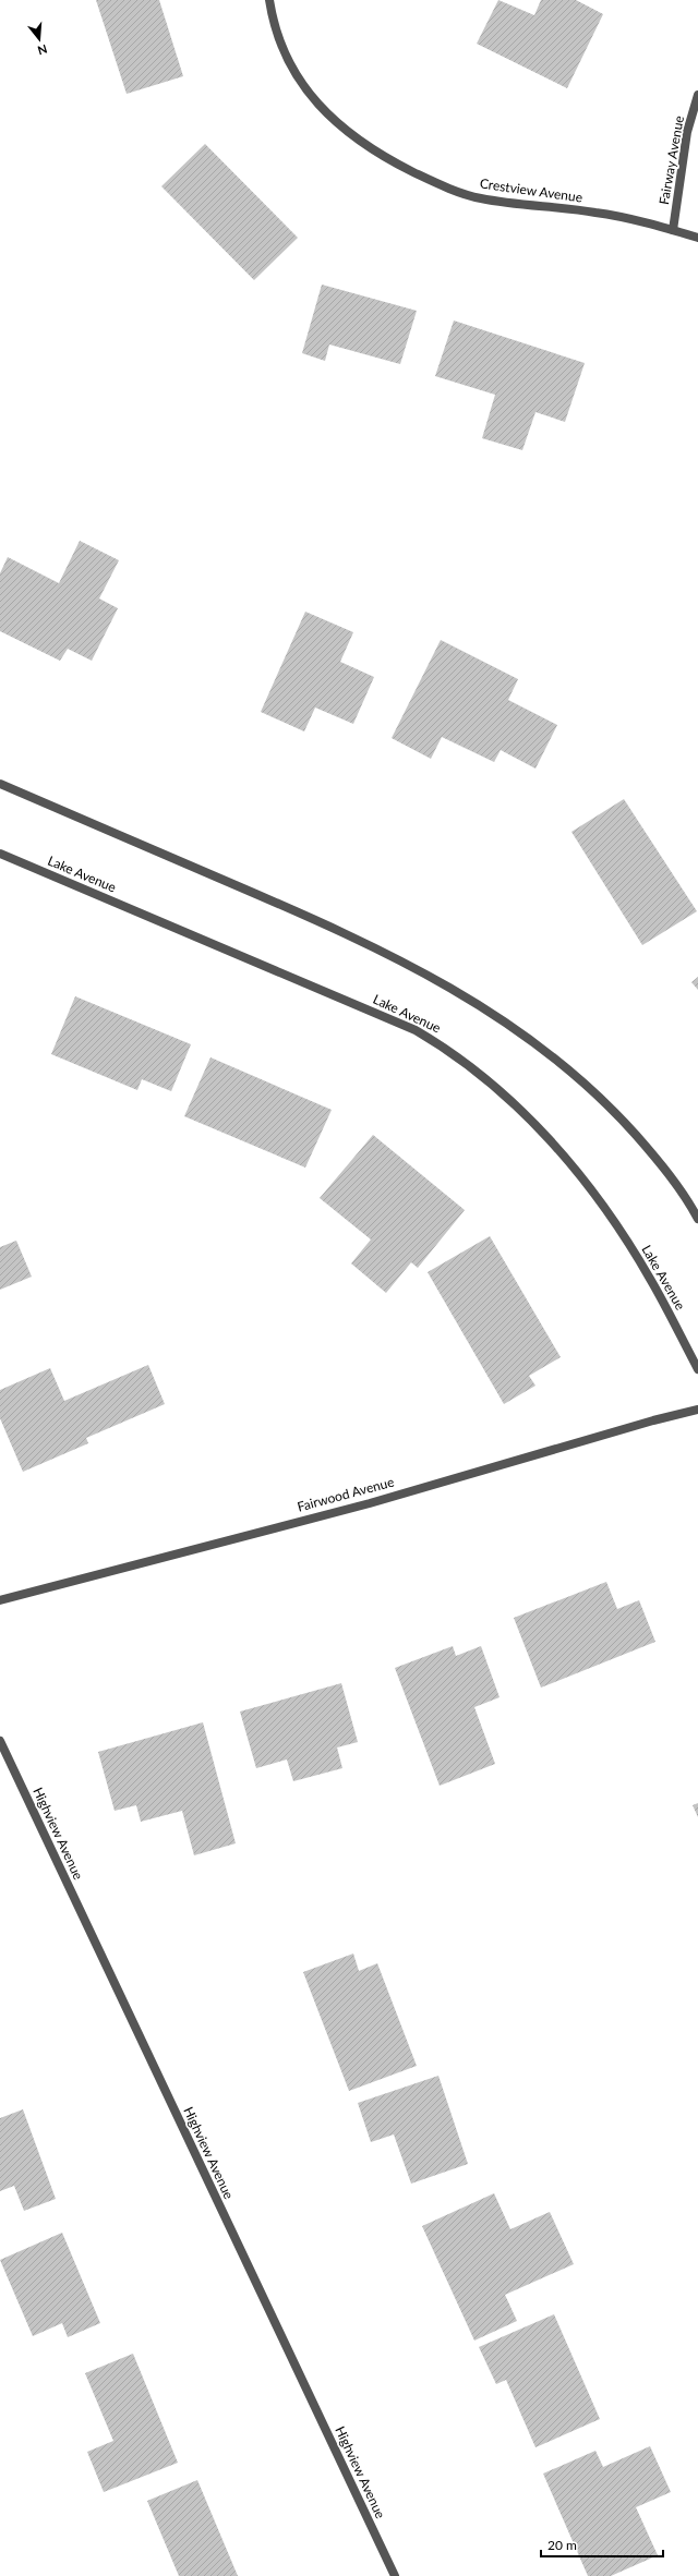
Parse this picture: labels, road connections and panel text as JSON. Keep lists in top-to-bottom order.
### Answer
{
  "streets": {
    "street": [
      "Fairway Avenue",
      "Crestview Avenue",
      "Lake Avenue",
      "Fairwood Avenue",
      "Highview Avenue"
    ]
  },
  "crossings": [
    ["Fairway Avenue", "Crestview Avenue"]
  ],
  "scale_bar": "20 m",
  "north": "bottom"
}
